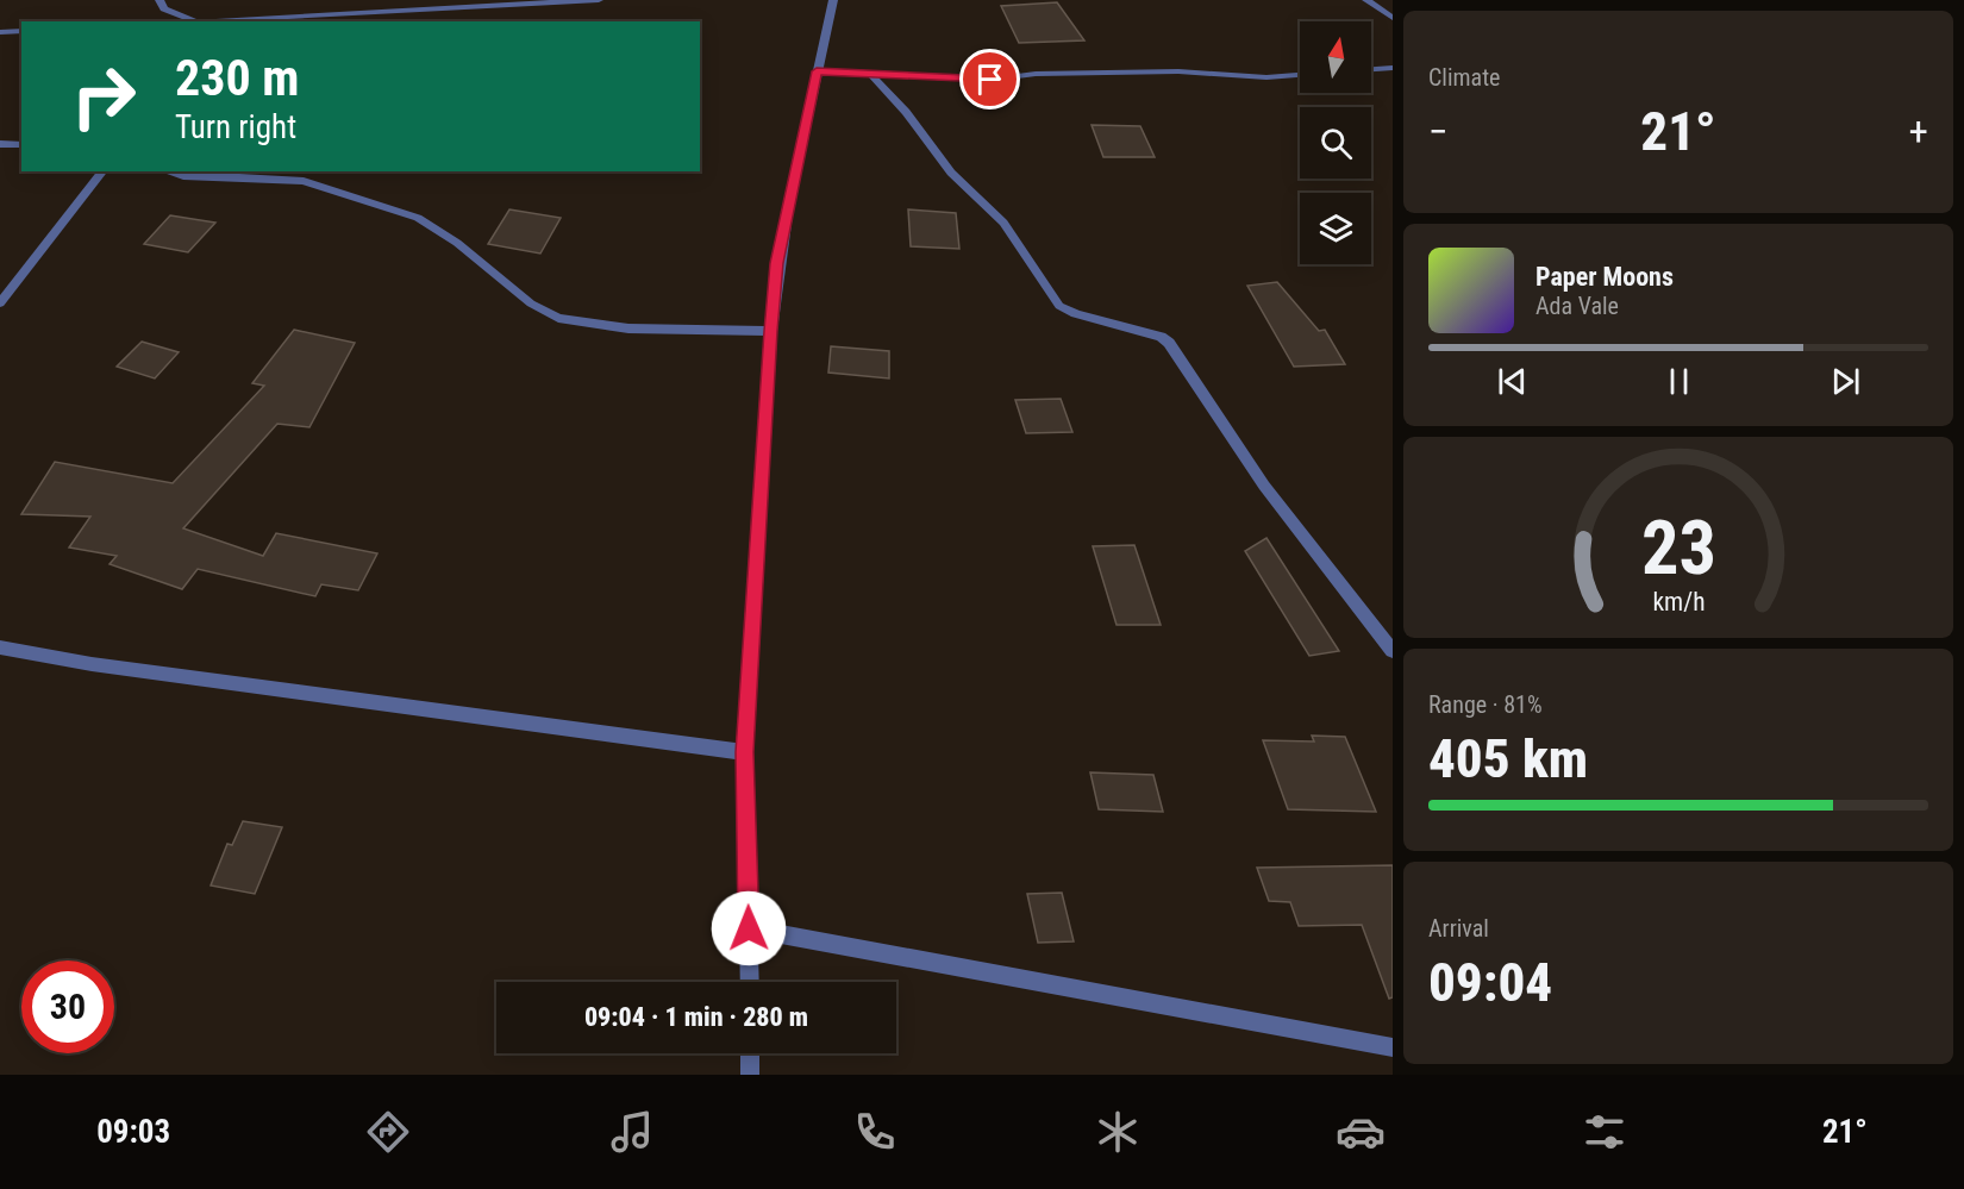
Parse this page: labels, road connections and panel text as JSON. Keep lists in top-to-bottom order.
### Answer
{
  "north": "top",
  "page": {
    "tile": [
      "Climate",
      ["Range · 81%", "405 km"],
      ["Arrival", "09:04"]
    ],
    "turn": ["230 m", "Turn right"],
    "heat": ["−", "21°", "+"],
    "song": ["Paper Moons", "Ada Vale"],
    "limit": "30",
    "trip": "09:04 · 1 min · 280 m",
    "tabs": ["09:03", "21°"],
    "gauge": ["23", "km/h"]
  }
}
